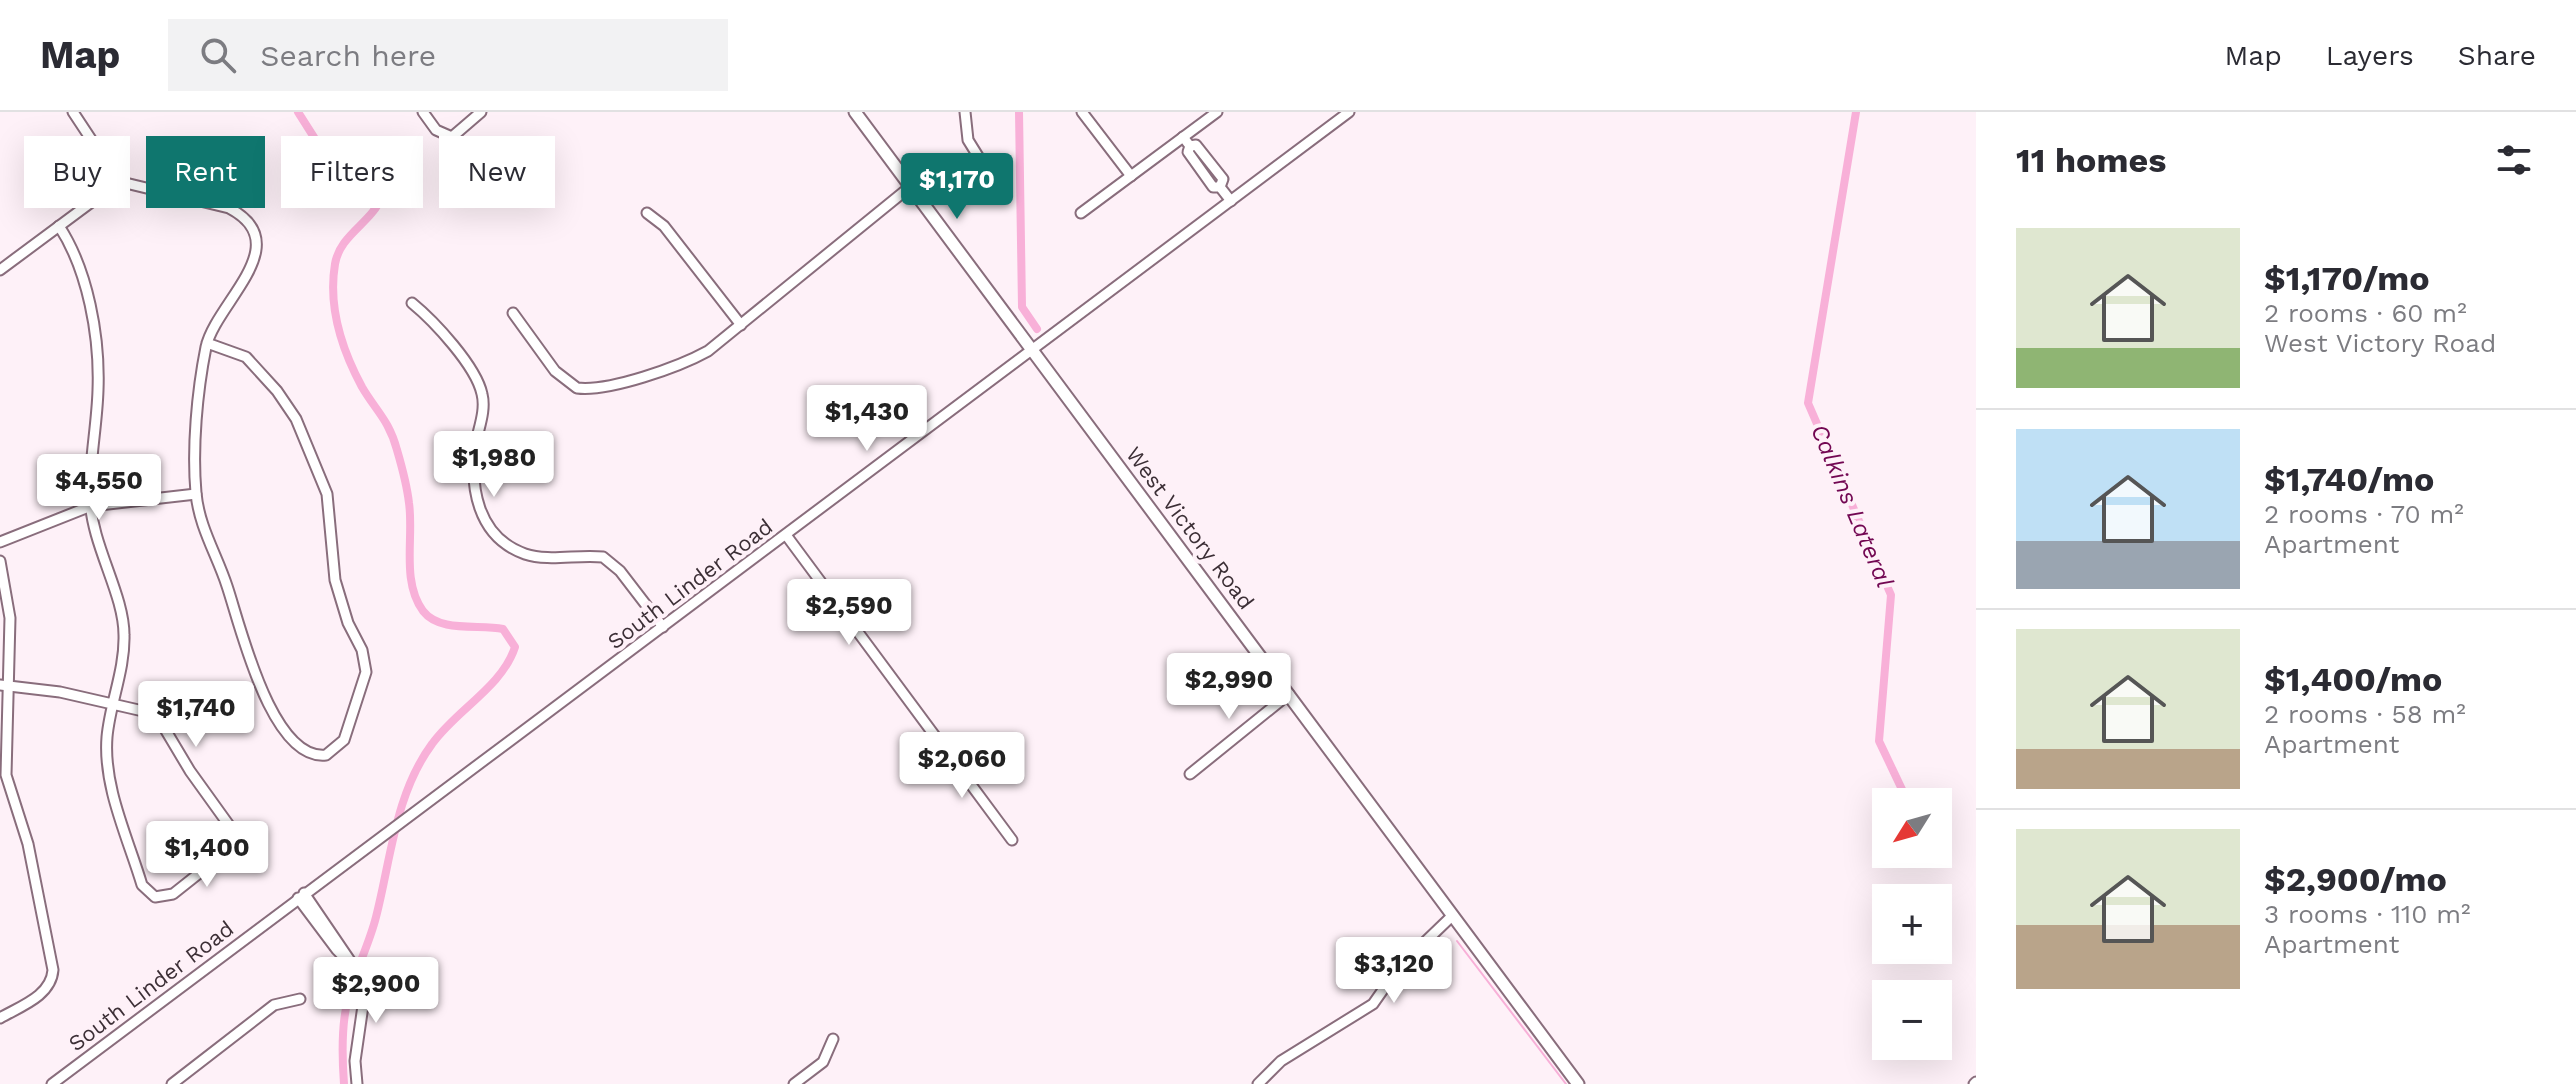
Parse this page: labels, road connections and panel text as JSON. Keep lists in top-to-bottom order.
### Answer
{
  "streets": {
    "main road": ["West Victory Road"],
    "street": ["South Linder Road"]
  },
  "crossings": [
    ["West Victory Road", "South Linder Road"]
  ],
  "water": ["Calkins Lateral"],
  "north": "bottom left",
  "page": {
    "header": "Map",
    "search": "Search here",
    "nav": ["Map", "Layers", "Share"],
    "heading": "11 homes",
    "chip": [
      "Buy",
      "Rent",
      "Filters",
      "New"
    ],
    "price": [
      "$1,170",
      "$1,430",
      "$1,980",
      "$4,550",
      "$2,590",
      "$2,990",
      "$1,740",
      "$2,060",
      "$1,400",
      "$3,120",
      "$2,900"
    ],
    "list": [
      {
        "name": "$1,170/mo",
        "note": "2 rooms · 60 m² · West Victory Road"
      },
      {
        "name": "$1,740/mo",
        "note": "2 rooms · 70 m² · Apartment"
      },
      {
        "name": "$1,400/mo",
        "note": "2 rooms · 58 m² · Apartment"
      },
      {
        "name": "$2,900/mo",
        "note": "3 rooms · 110 m² · Apartment"
      }
    ],
    "map_buttons": ["+", "−"]
  }
}
